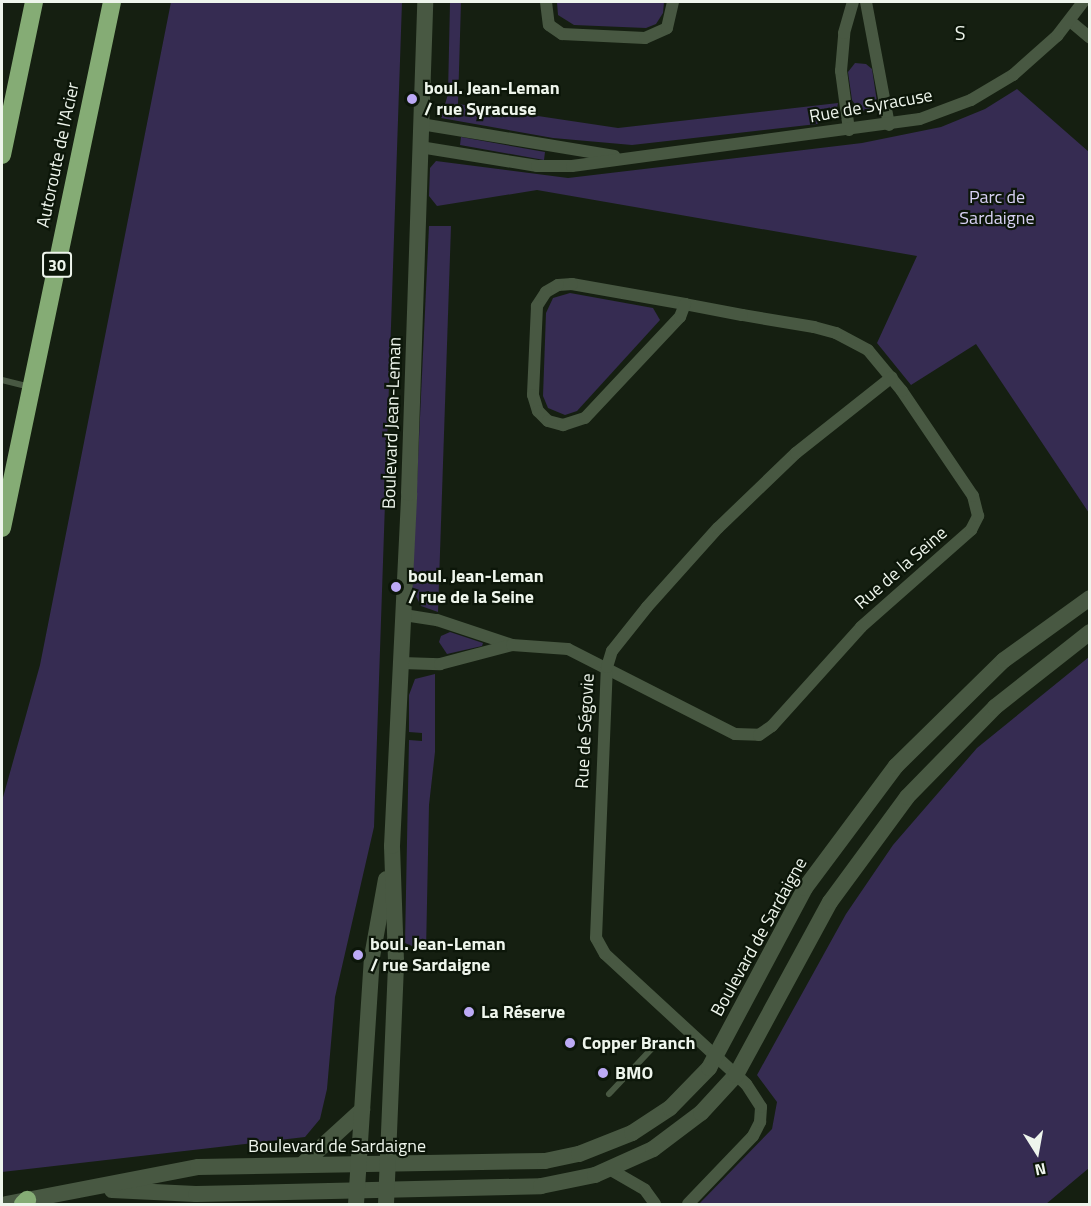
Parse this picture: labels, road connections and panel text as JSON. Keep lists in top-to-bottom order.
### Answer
{
  "streets": {
    "highway": ["Autoroute de l'Acier", "30"],
    "street": [
      "Rue de Syracuse",
      "Boulevard Jean-Leman",
      "Rue de la Seine",
      "Rue de Ségovie",
      "Boulevard de Sardaigne"
    ]
  },
  "crossings": [
    ["Rue de Syracuse", "Boulevard Jean-Leman"],
    ["Boulevard Jean-Leman", "Rue de la Seine"],
    ["Boulevard Jean-Leman", "Boulevard de Sardaigne"],
    ["Rue de la Seine", "Rue de Ségovie"],
    ["Rue de Ségovie", "Boulevard de Sardaigne"]
  ],
  "districts": ["S"],
  "parks": ["Parc de Sardaigne"],
  "places": [
    "boul. Jean-Leman / rue Syracuse",
    "boul. Jean-Leman / rue de la Seine",
    "boul. Jean-Leman / rue Sardaigne",
    "La Réserve",
    "Copper Branch",
    "BMO"
  ],
  "north": "bottom"
}
